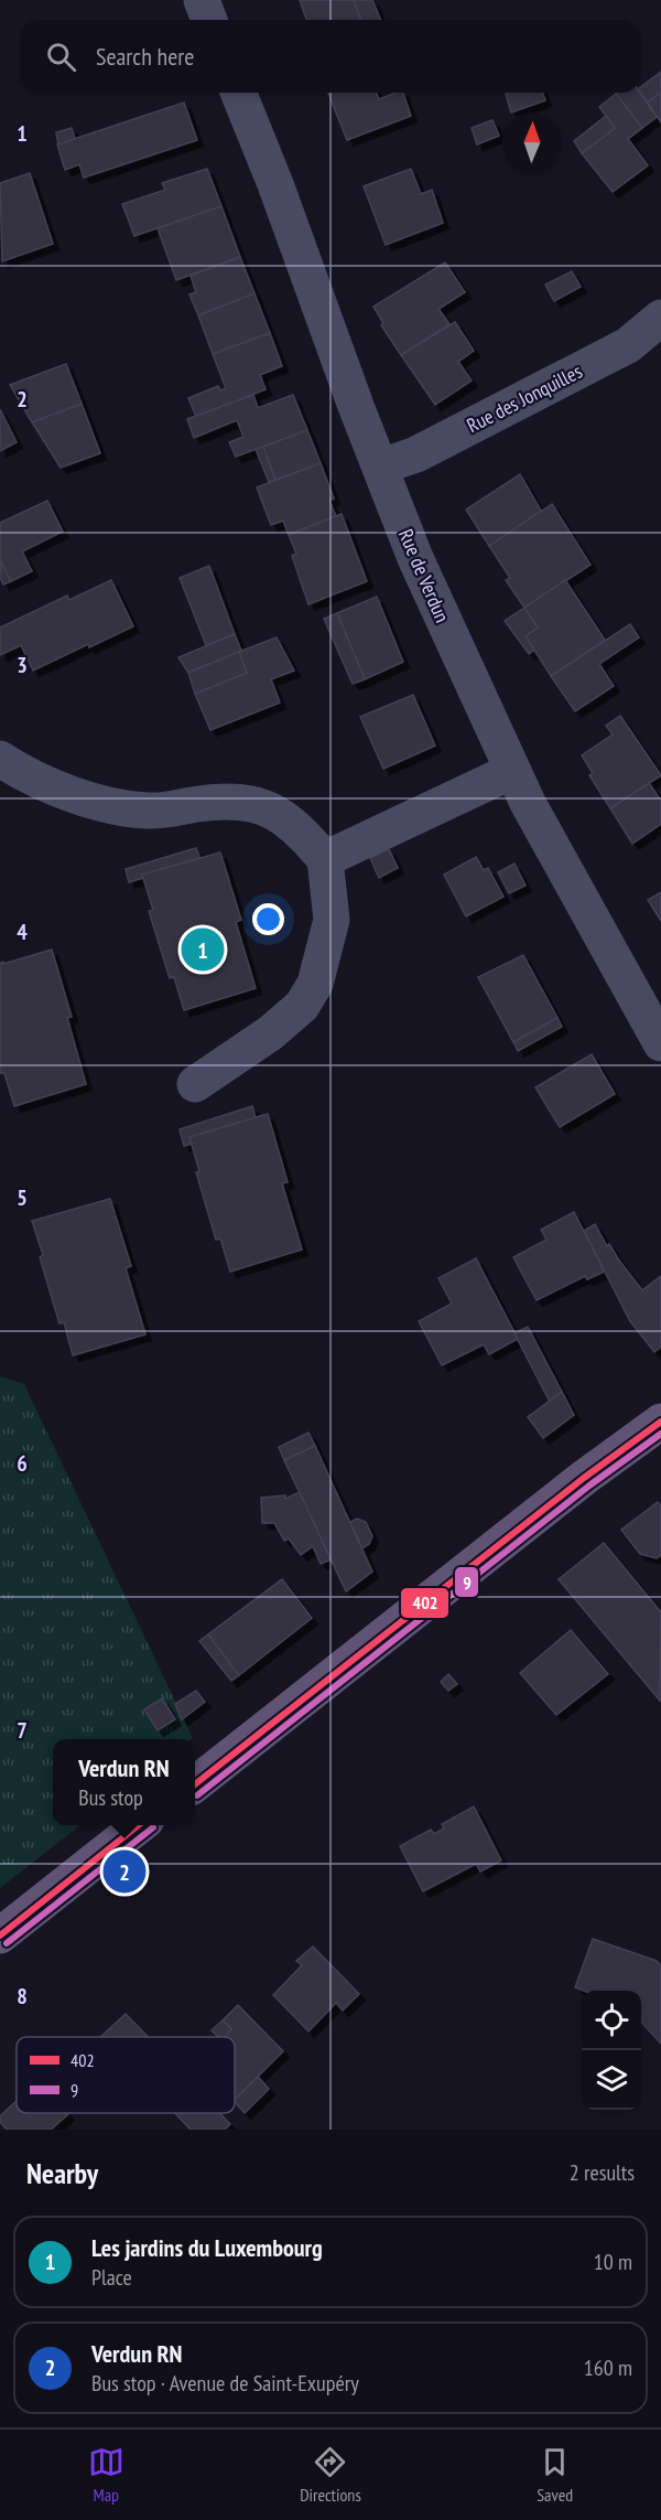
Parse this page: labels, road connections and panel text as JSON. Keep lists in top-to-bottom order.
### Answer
{
  "streets": {
    "street": ["Rue des Jonquilles", "Rue de Verdun"]
  },
  "crossings": [
    ["Rue des Jonquilles", "Rue de Verdun"]
  ],
  "lines": ["transit line 402", "transit line 9"],
  "legend": ["402", "9"],
  "north": "top",
  "page": {
    "search": "Search here",
    "pins": ["1", "2"],
    "popup": ["Verdun RN", "Bus stop"],
    "heading": ["Nearby", "2 results"],
    "list": [
      {
        "mark": "1",
        "name": "Les jardins du Luxembourg",
        "note": "Place",
        "value": "10 m"
      },
      {
        "mark": "2",
        "name": "Verdun RN",
        "note": "Bus stop · Avenue de Saint-Exupéry",
        "value": "160 m"
      }
    ],
    "nav": ["Map", "Directions", "Saved"]
  },
  "grid": {
    "rows": [
      "1",
      "2",
      "3",
      "4",
      "5",
      "6",
      "7",
      "8"
    ]
  }
}
